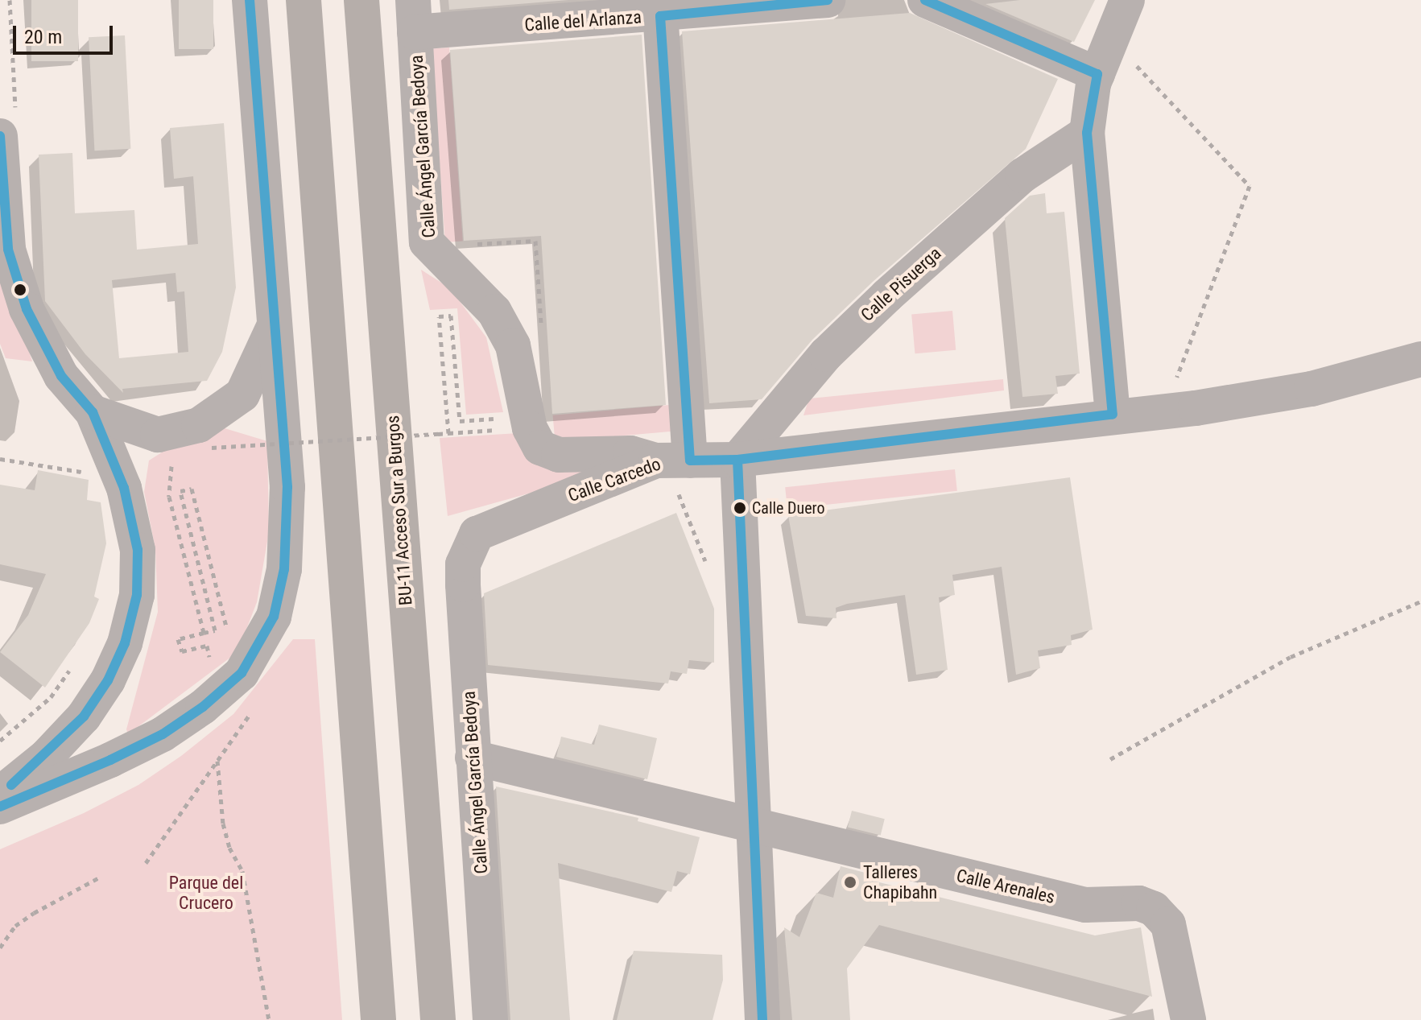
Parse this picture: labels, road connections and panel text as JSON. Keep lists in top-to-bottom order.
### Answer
{
  "streets": {
    "highway": ["BU-11 Acceso Sur a Burgos"],
    "street": [
      "Calle del Arlanza",
      "Calle Ángel García Bedoya",
      "Calle Pisuerga",
      "Calle Carcedo",
      "Calle Arenales"
    ]
  },
  "crossings": [
    ["Calle del Arlanza", "Calle Ángel García Bedoya"],
    ["Calle Ángel García Bedoya", "Calle Carcedo"],
    ["Calle Ángel García Bedoya", "Calle Arenales"],
    ["Calle Pisuerga", "Calle Carcedo"]
  ],
  "parks": ["Parque del Crucero"],
  "places": ["Calle Duero", "Talleres Chapibahn"],
  "scale_bar": "20 m"
}
